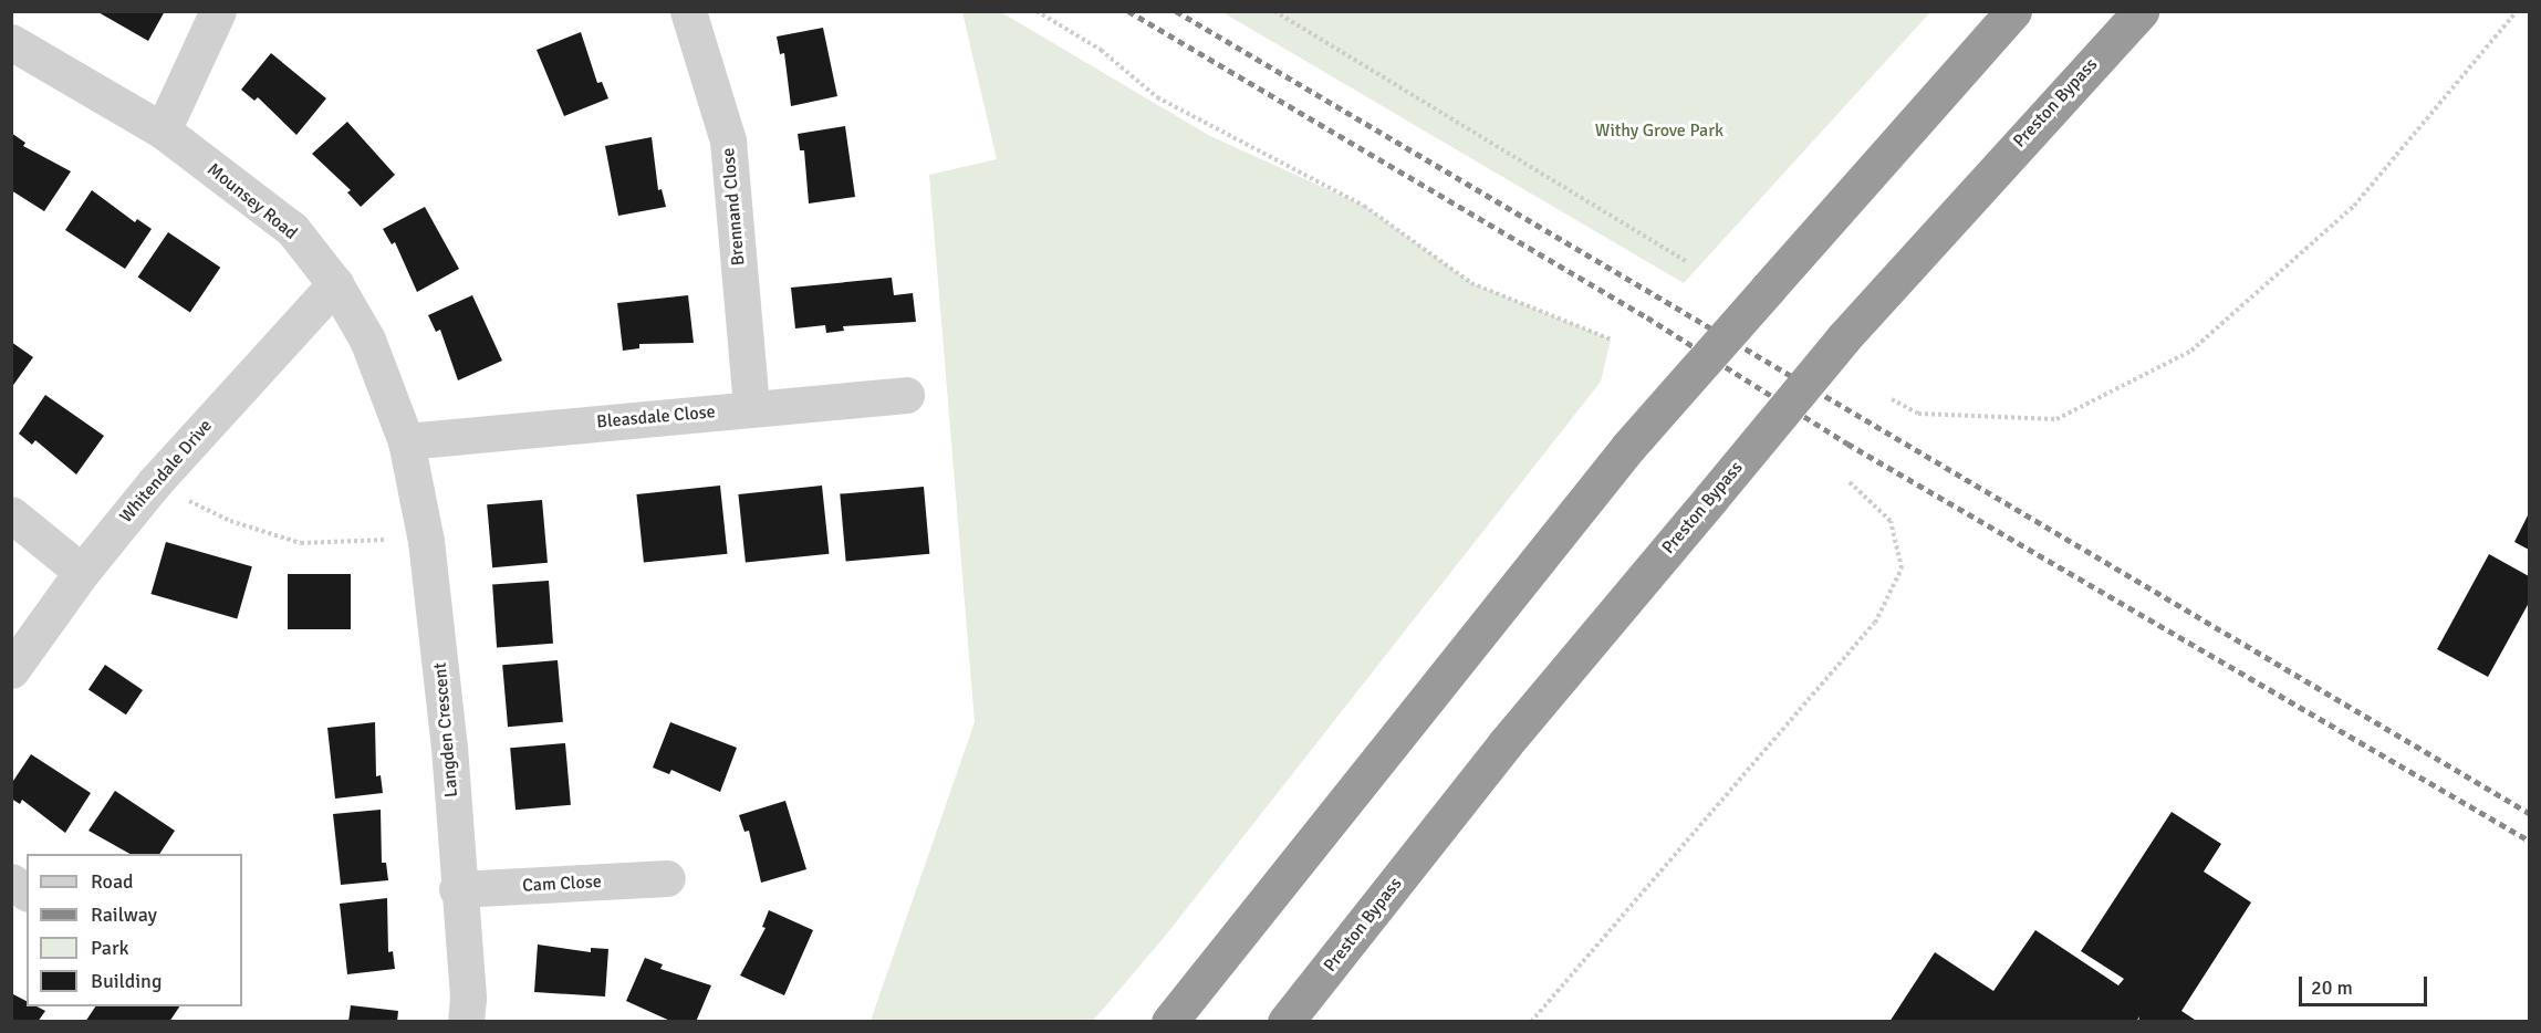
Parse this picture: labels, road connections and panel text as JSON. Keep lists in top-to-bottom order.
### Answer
{
  "streets": {
    "highway": ["Preston Bypass"],
    "street": [
      "Mounsey Road",
      "Brennand Close",
      "Bleasdale Close",
      "Whitendale Drive",
      "Langden Crescent",
      "Cam Close"
    ]
  },
  "crossings": [
    ["Mounsey Road", "Bleasdale Close"],
    ["Mounsey Road", "Whitendale Drive"],
    ["Mounsey Road", "Langden Crescent"],
    ["Brennand Close", "Bleasdale Close"],
    ["Bleasdale Close", "Langden Crescent"],
    ["Langden Crescent", "Cam Close"]
  ],
  "parks": ["Withy Grove Park"],
  "legend": [
    "Road",
    "Railway",
    "Park",
    "Building"
  ],
  "scale_bar": "20 m"
}
